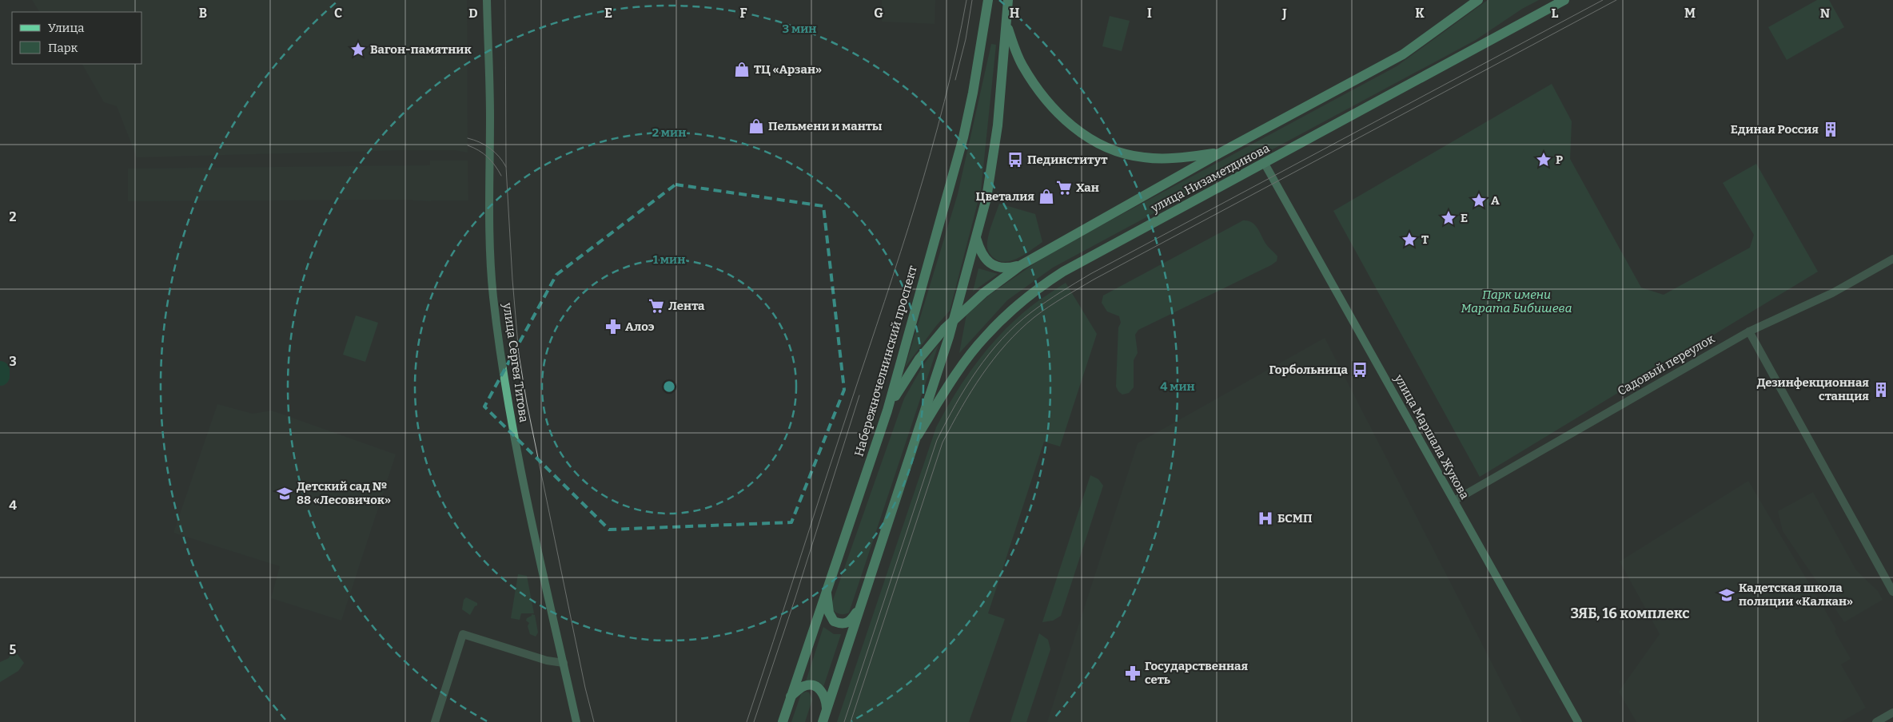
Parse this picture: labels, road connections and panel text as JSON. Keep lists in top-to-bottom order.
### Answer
{
  "streets": {
    "main road": [
      "улица Низаметдинова",
      "Набережночелнинский проспект",
      "улица Сергея Титова",
      "улица Маршала Жукова"
    ],
    "street": ["Садовый переулок"]
  },
  "crossings": [
    ["улица Низаметдинова", "Набережночелнинский проспект"],
    ["улица Низаметдинова", "улица Маршала Жукова"],
    ["Садовый переулок", "улица Маршала Жукова"]
  ],
  "districts": ["ЗЯБ, 16 комплекс"],
  "parks": ["Парк имени Марата Бибишева"],
  "places": {
    "place": [
      "Вагон-памятник",
      "Р",
      "А",
      "Е",
      "Т"
    ],
    "shop": ["ТЦ «Арзан»", "Пельмени и манты", "Цветалия"],
    "building": ["Единая Россия", "Дезинфекционная станция"],
    "bus stop": ["Пединститут", "Горбольница"],
    "supermarket": ["Хан", "Лента"],
    "pharmacy": ["Алоэ", "Государственная сеть"],
    "school or university": ["Детский сад № 88 «Лесовичок»", "Кадетская школа полиции «Калкан»"],
    "hospital": ["БСМП"]
  },
  "legend": ["Улица", "Парк"],
  "grid": {
    "columns": [
      "B",
      "C",
      "D",
      "E",
      "F",
      "G",
      "H",
      "I",
      "J",
      "K",
      "L",
      "M",
      "N"
    ],
    "rows": [
      "2",
      "3",
      "4",
      "5"
    ]
  },
  "rings": [
    "3 мин",
    "2 мин",
    "1 мин",
    "4 мин"
  ]
}
